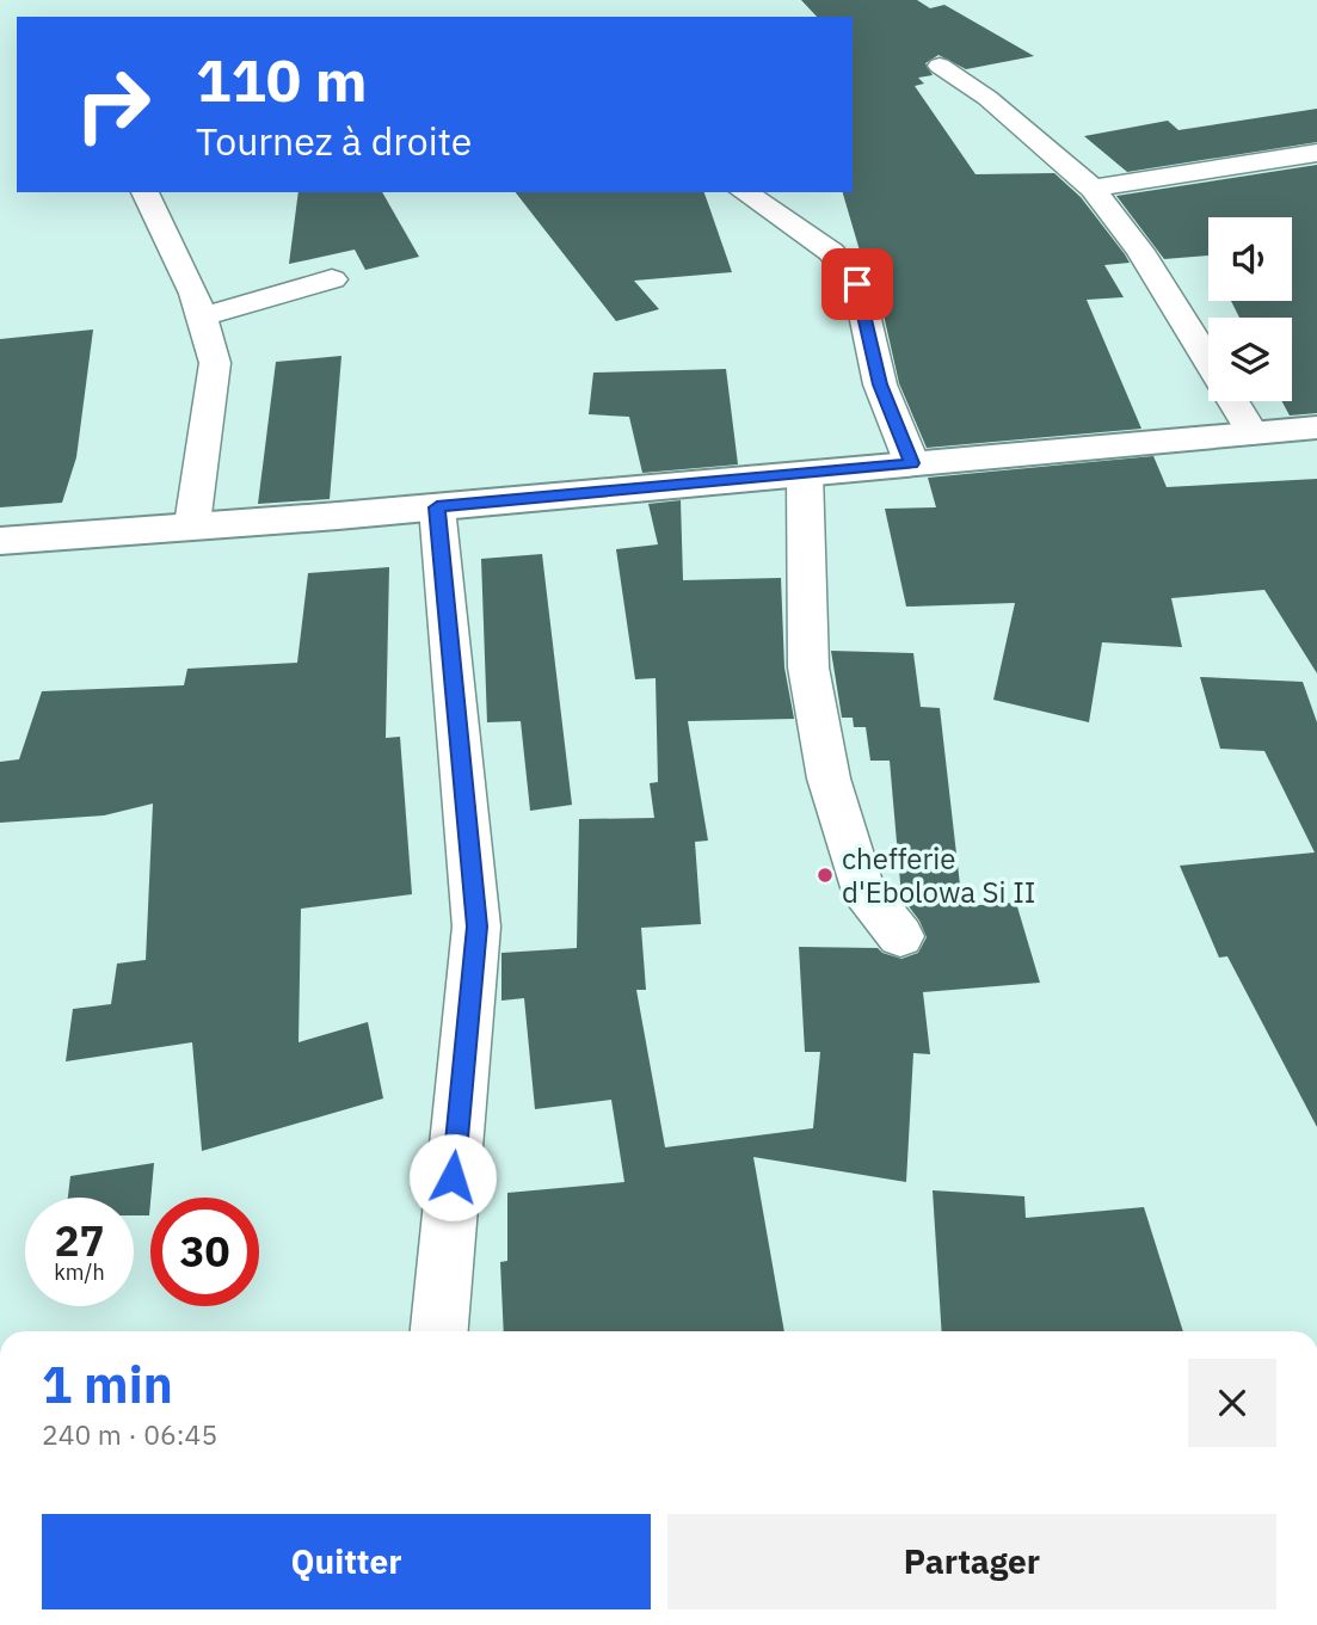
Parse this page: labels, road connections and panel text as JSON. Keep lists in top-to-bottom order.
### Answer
{
  "places": ["chefferie d'Ebolowa Si II"],
  "page": {
    "turn": ["110 m", "Tournez à droite"],
    "speed": "27 km/h",
    "limit": "30",
    "heading": ["1 min", "240 m · 06:45"],
    "buttons": ["Quitter", "Partager"]
  }
}
